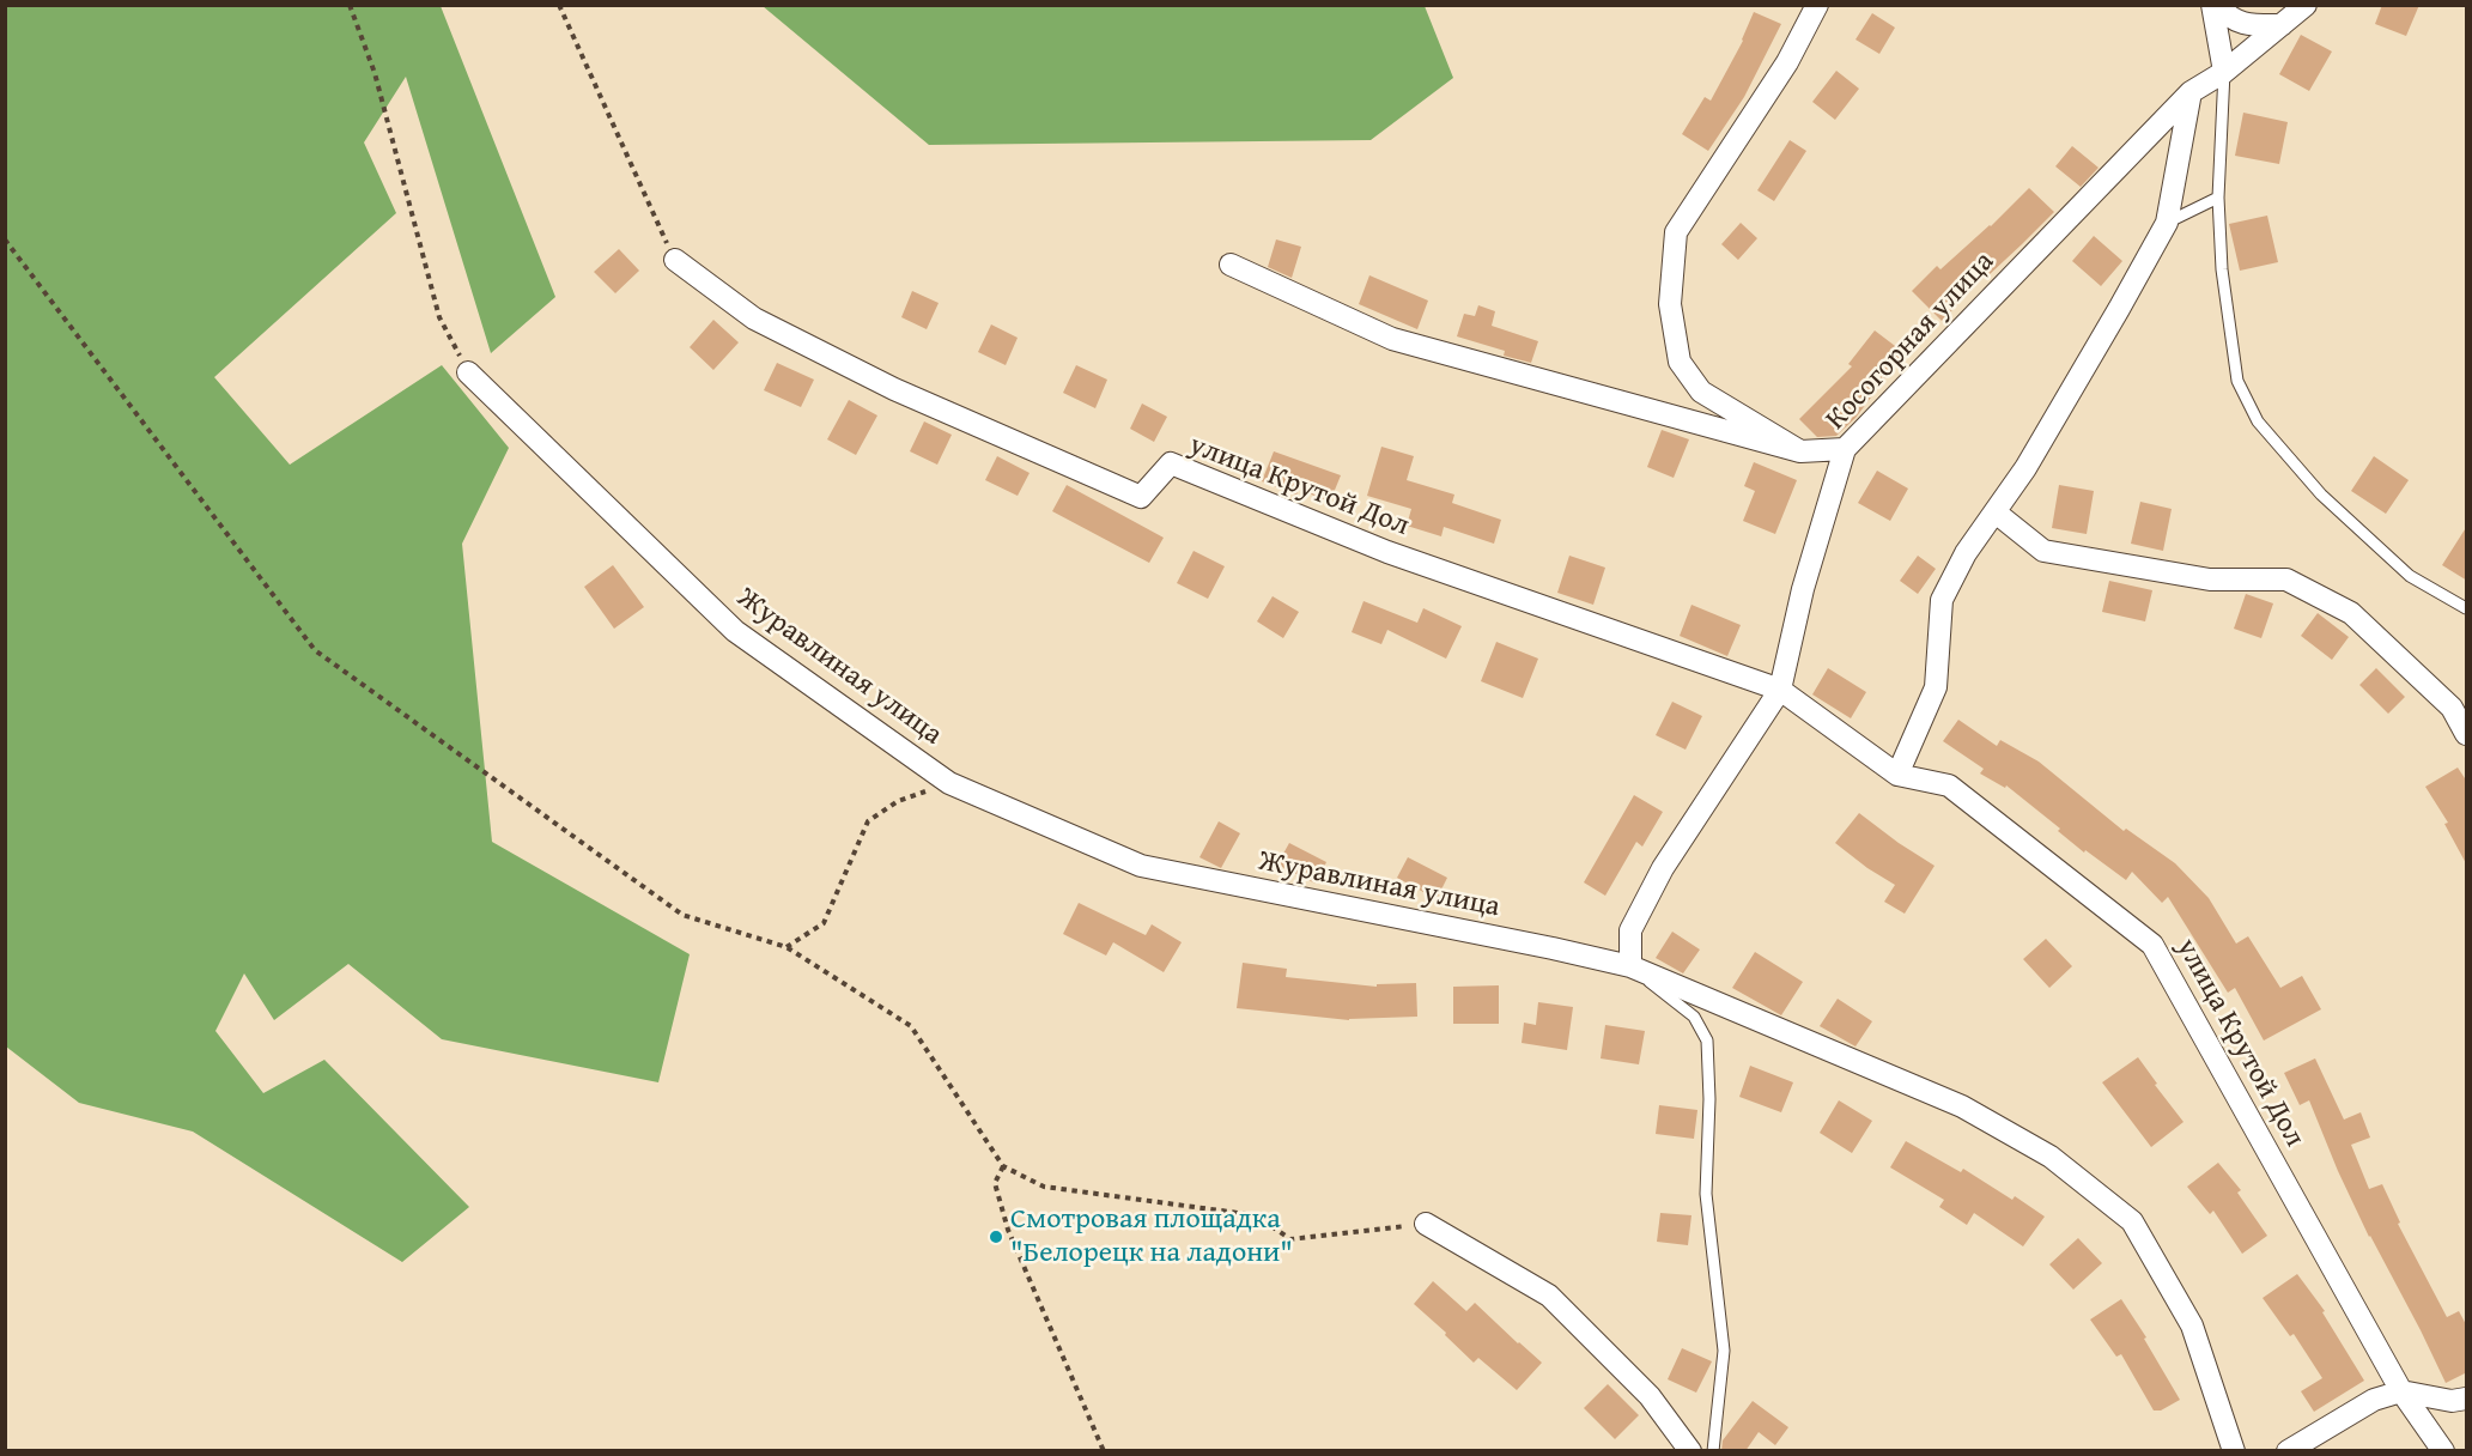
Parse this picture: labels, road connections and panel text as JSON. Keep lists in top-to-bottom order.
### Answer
{
  "streets": {
    "street": ["Косогорная улица", "улица Крутой Дол", "Журавлиная улица"]
  },
  "crossings": [
    ["Косогорная улица", "улица Крутой Дол"]
  ],
  "places": ["Смотровая площадка \"Белорецк на ладони\""]
}
